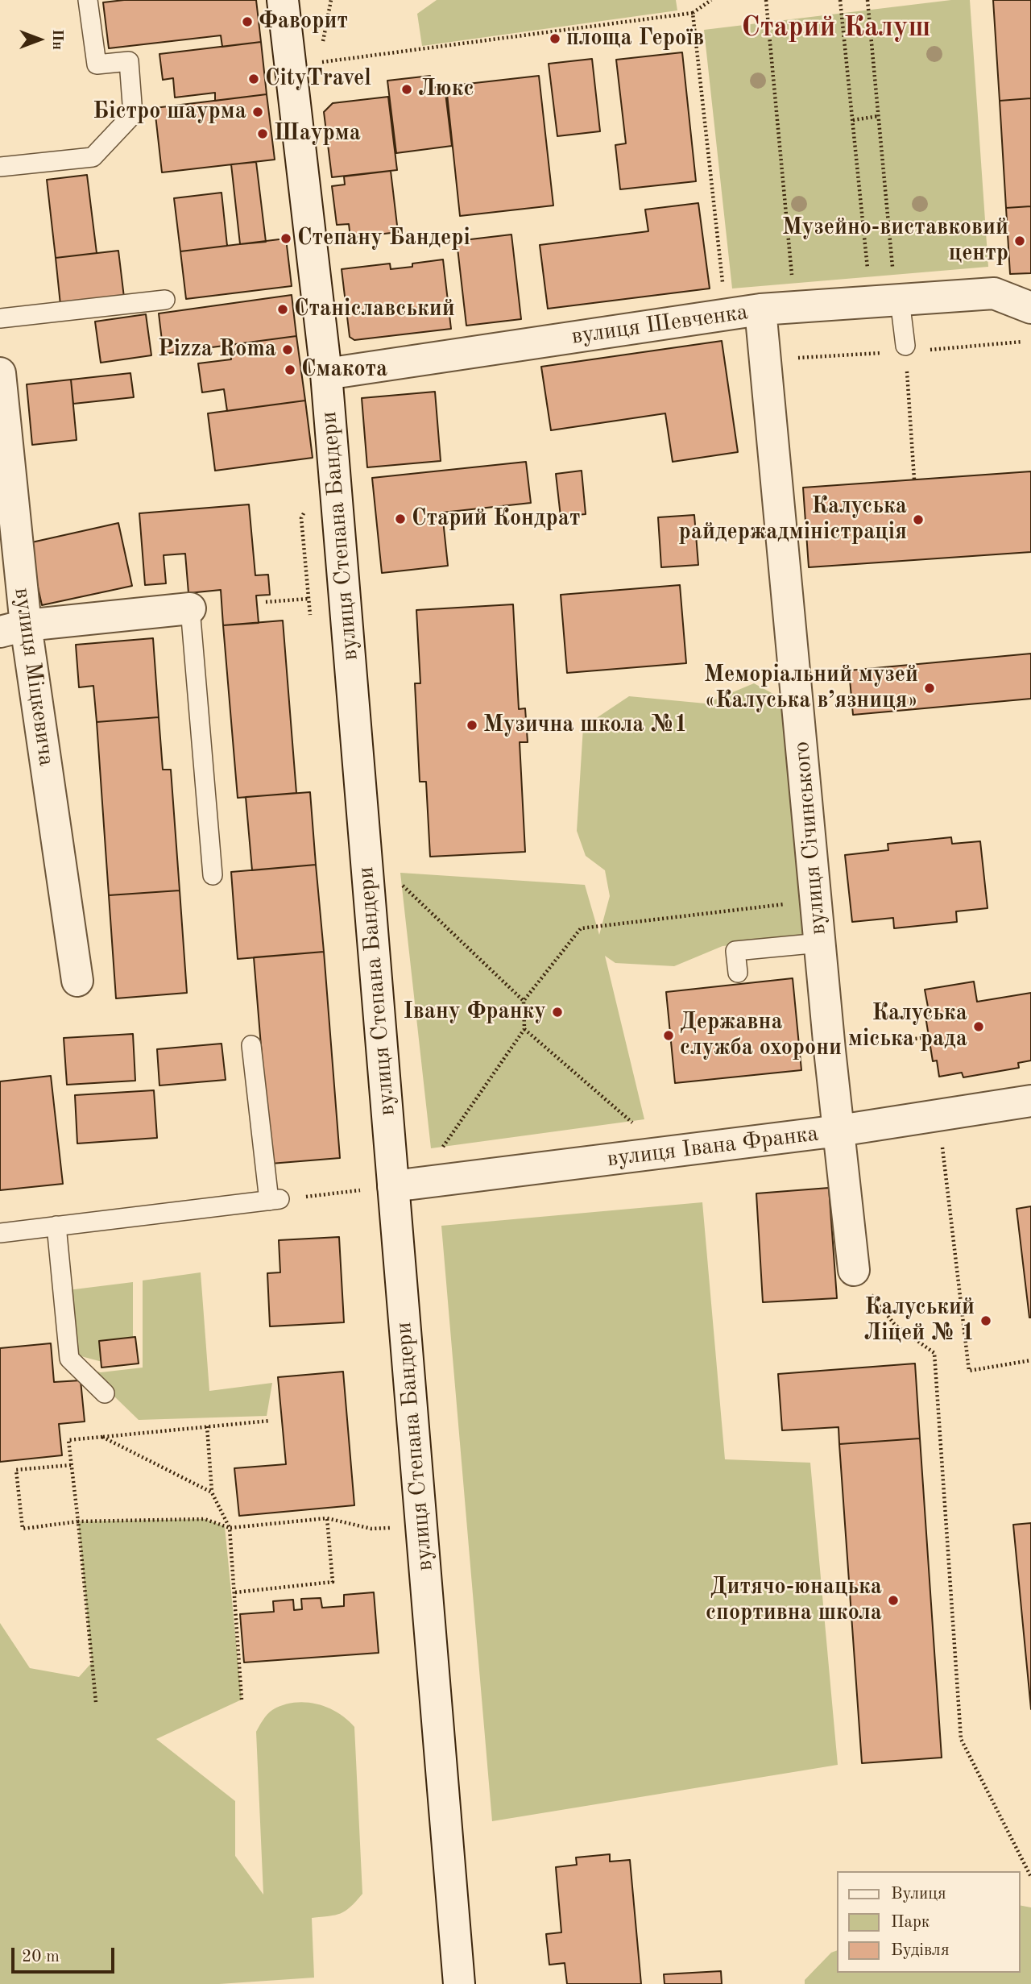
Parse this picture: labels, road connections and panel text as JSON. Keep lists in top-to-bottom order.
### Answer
{
  "streets": {
    "street": [
      "вулиця Шевченка",
      "вулиця Степана Бандери",
      "вулиця Міцкевича",
      "вулиця Січинського",
      "вулиця Івана Франка"
    ]
  },
  "crossings": [
    ["вулиця Шевченка", "вулиця Степана Бандери"],
    ["вулиця Шевченка", "вулиця Січинського"],
    ["вулиця Степана Бандери", "вулиця Івана Франка"],
    ["вулиця Січинського", "вулиця Івана Франка"]
  ],
  "districts": ["Старий Калуш"],
  "places": [
    "Фаворит",
    "площа Героїв",
    "CityTravel",
    "Люкс",
    "Бістро шаурма",
    "Шаурма",
    "Степану Бандері",
    "Музейно-виставковий центр",
    "Станіславський",
    "Pizza Roma",
    "Смакота",
    "Старий Кондрат",
    "Калуська райдержадміністрація",
    "Меморіальний музей «Калуська в’язниця»",
    "Музична школа №1",
    "Івану Франку",
    "Калуська міська рада",
    "Державна служба охорони",
    "Калуський Ліцей № 1",
    "Дитячо-юнацька спортивна школа"
  ],
  "legend": ["Вулиця", "Парк", "Будівля"],
  "scale_bar": "20 m",
  "north": "right"
}
